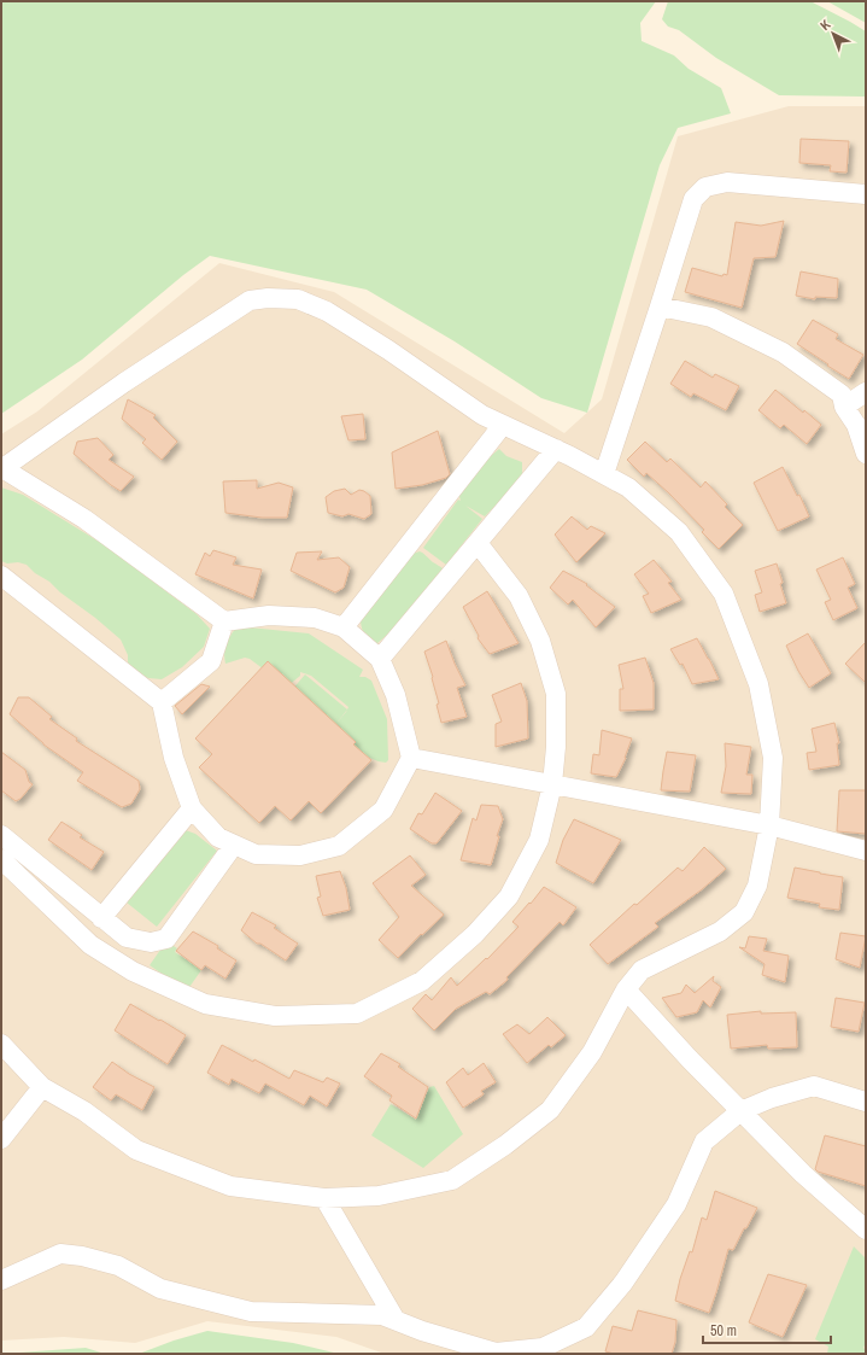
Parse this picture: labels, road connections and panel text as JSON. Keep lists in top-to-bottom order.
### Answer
{
  "scale_bar": "50 m",
  "north": "top left"
}
